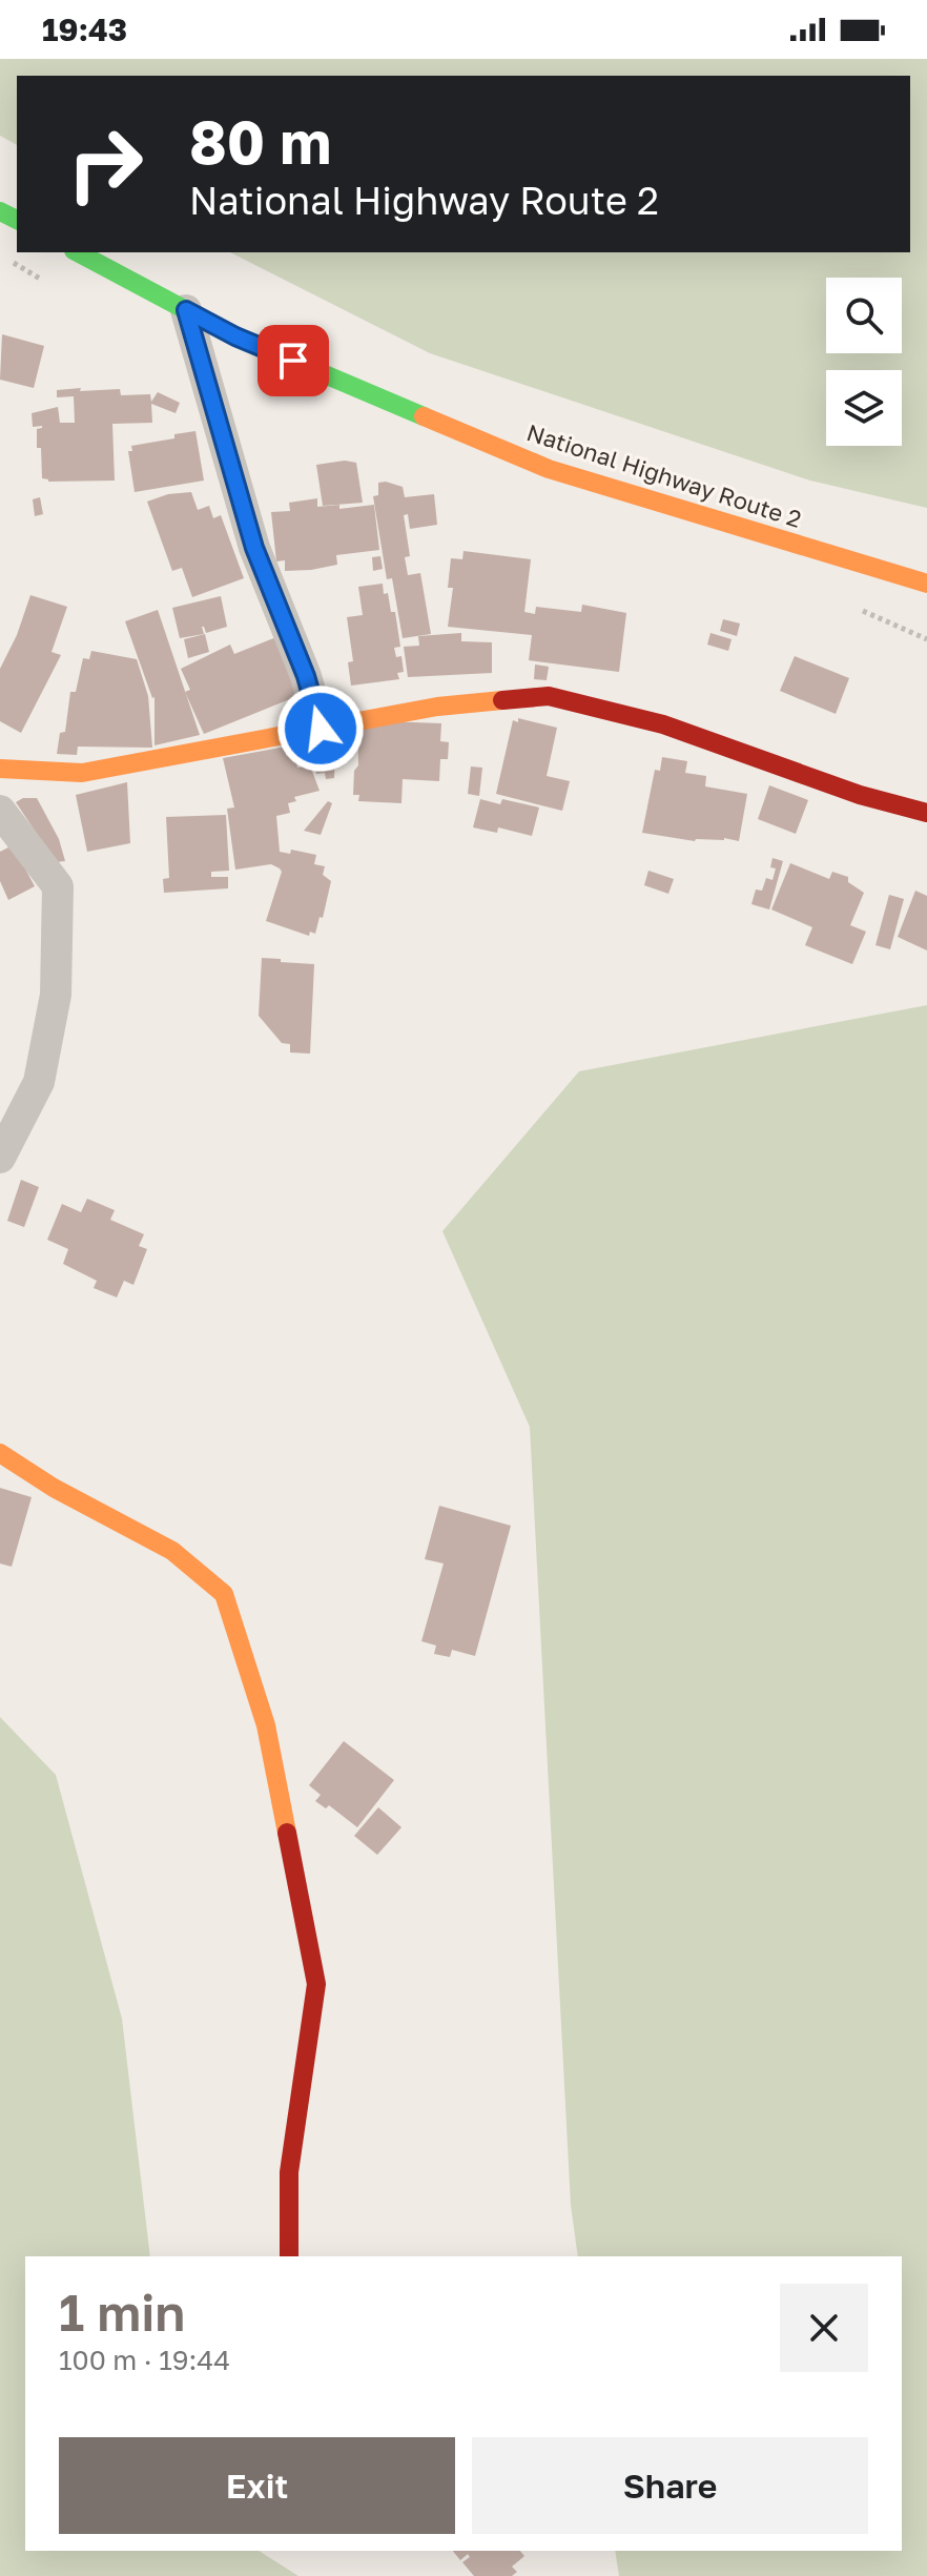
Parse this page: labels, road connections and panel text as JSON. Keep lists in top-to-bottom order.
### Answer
{
  "streets": {
    "main road": ["National Highway Route 2"]
  },
  "page": {
    "status": "19:43",
    "turn": ["80 m", "National Highway Route 2"],
    "heading": ["1 min", "100 m · 19:44"],
    "buttons": ["Exit", "Share"]
  }
}
